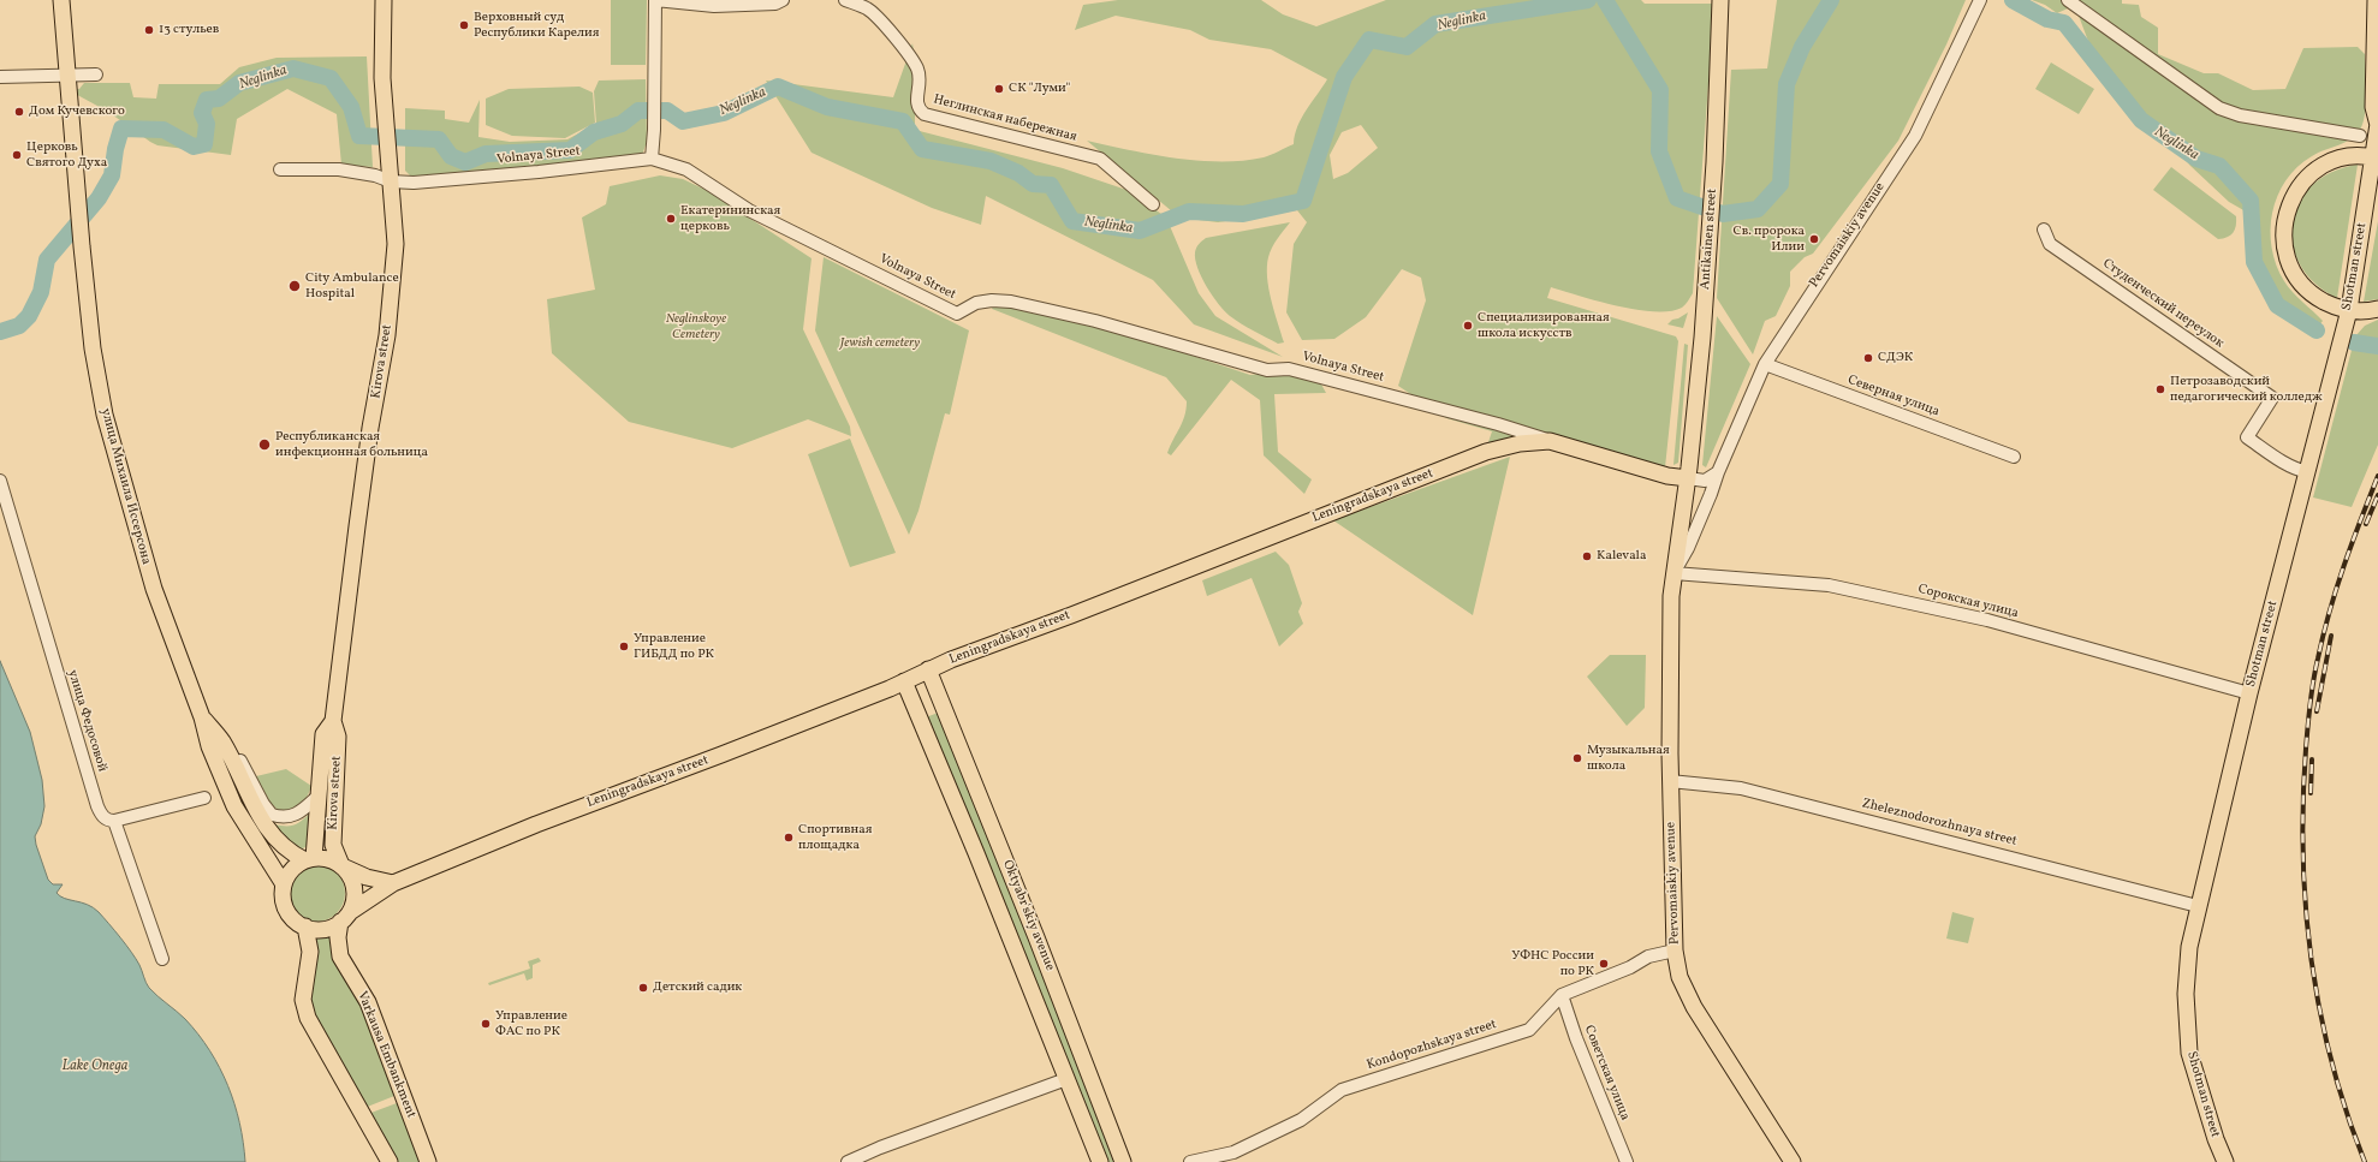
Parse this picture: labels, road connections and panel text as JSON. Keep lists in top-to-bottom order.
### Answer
{
  "streets": {
    "main road": [
      "Pervomaiskiy avenue",
      "Antikainen street",
      "Shotman street",
      "Kirova street",
      "улица Михаила Иссерсона",
      "Leningradskaya street",
      "Oktyabr'skiy avenue",
      "Varkausa Embankment"
    ],
    "street": [
      "Неглинская набережная",
      "Volnaya Street",
      "Студенческий переулок",
      "Северная улица",
      "Сорокская улица",
      "улица Федосовой",
      "Zheleznodorozhnaya street",
      "Kondopozhskaya street",
      "Советская улица"
    ]
  },
  "crossings": [
    ["Volnaya Street", "Kirova street"],
    ["Volnaya Street", "Leningradskaya street"],
    ["Pervomaiskiy avenue", "Antikainen street"],
    ["Pervomaiskiy avenue", "Северная улица"],
    ["Pervomaiskiy avenue", "Сорокская улица"],
    ["Pervomaiskiy avenue", "Zheleznodorozhnaya street"],
    ["Pervomaiskiy avenue", "Kondopozhskaya street"],
    ["Antikainen street", "Leningradskaya street"],
    ["Antikainen street", "Сорокская улица"],
    ["Shotman street", "Студенческий переулок"],
    ["Shotman street", "Сорокская улица"],
    ["Shotman street", "Zheleznodorozhnaya street"],
    ["Kirova street", "улица Михаила Иссерсона"],
    ["Kirova street", "Leningradskaya street"],
    ["Kirova street", "Varkausa Embankment"],
    ["улица Михаила Иссерсона", "Leningradskaya street"],
    ["улица Михаила Иссерсона", "Varkausa Embankment"],
    ["Leningradskaya street", "Oktyabr'skiy avenue"],
    ["Leningradskaya street", "Varkausa Embankment"],
    ["Kondopozhskaya street", "Советская улица"]
  ],
  "water": ["Neglinka", "Lake Onega"],
  "parks": ["Neglinskoye Cemetery", "Jewish cemetery"],
  "places": [
    "Верховный суд Республики Карелия",
    "13 стульев",
    "СК \"Луми\"",
    "Дом Кучевского",
    "Церковь Святого Духа",
    "Екатерининская церковь",
    "Св. пророка Илии",
    "City Ambulance Hospital",
    "Специализированная школа искусств",
    "СДЭК",
    "Петрозаводский педагогический колледж",
    "Республиканская инфекционная больница",
    "Kalevala",
    "Управление ГИБДД по РК",
    "Музыкальная школа",
    "Спортивная площадка",
    "УФНС России по РК",
    "Детский садик",
    "Управление ФАС по РК"
  ]
}
